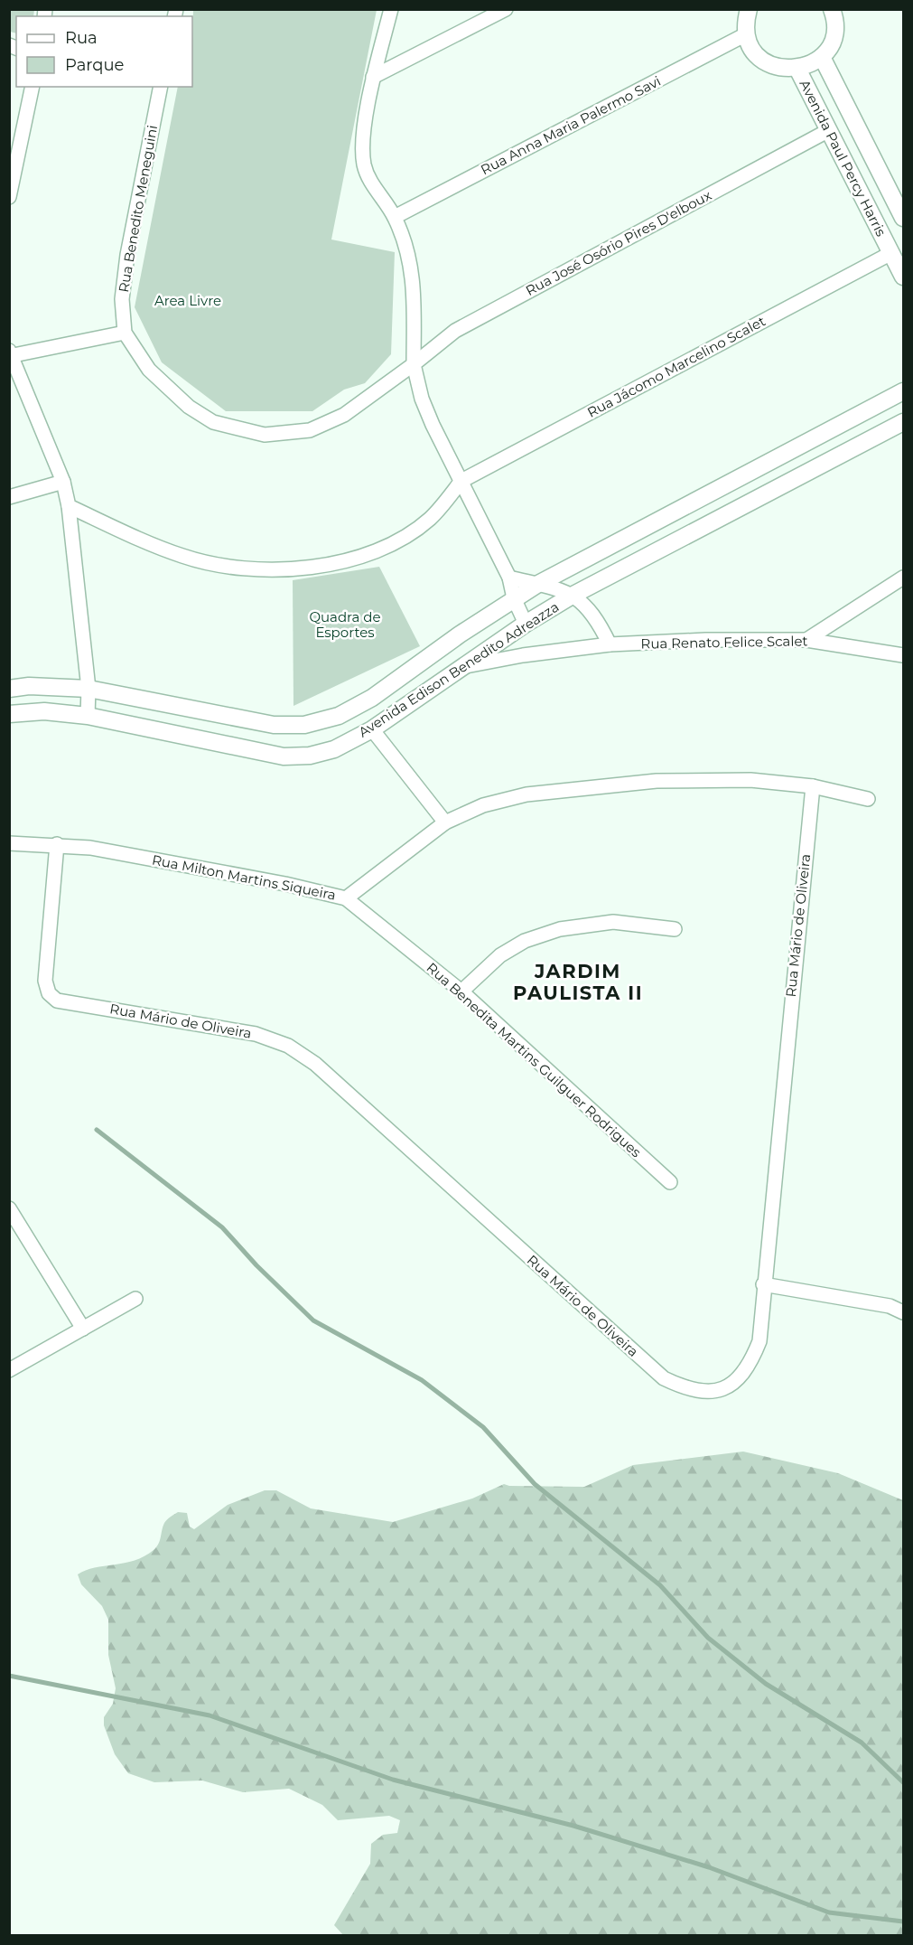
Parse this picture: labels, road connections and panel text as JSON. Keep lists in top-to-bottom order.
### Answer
{
  "streets": {
    "street": [
      "Rua Anna Maria Palermo Savi",
      "Avenida Paul Percy Harris",
      "Rua Benedito Meneguini",
      "Rua José Osório Pires D'elboux",
      "Rua Jácomo Marcelino Scalet",
      "Rua Renato Felice Scalet",
      "Avenida Edison Benedito Adreazza",
      "Rua Milton Martins Siqueira",
      "Rua Mário de Oliveira",
      "Rua Benedita Martins Guilguer Rodrigues"
    ]
  },
  "crossings": [
    ["Avenida Paul Percy Harris", "Rua José Osório Pires D'elboux"],
    ["Avenida Paul Percy Harris", "Rua Jácomo Marcelino Scalet"],
    ["Rua Benedito Meneguini", "Rua José Osório Pires D'elboux"],
    ["Rua Renato Felice Scalet", "Avenida Edison Benedito Adreazza"],
    ["Rua Milton Martins Siqueira", "Rua Mário de Oliveira"],
    ["Rua Milton Martins Siqueira", "Rua Benedita Martins Guilguer Rodrigues"]
  ],
  "districts": ["JARDIM PAULISTA II"],
  "parks": ["Area Livre", "Quadra de Esportes"],
  "legend": ["Rua", "Parque"]
}
